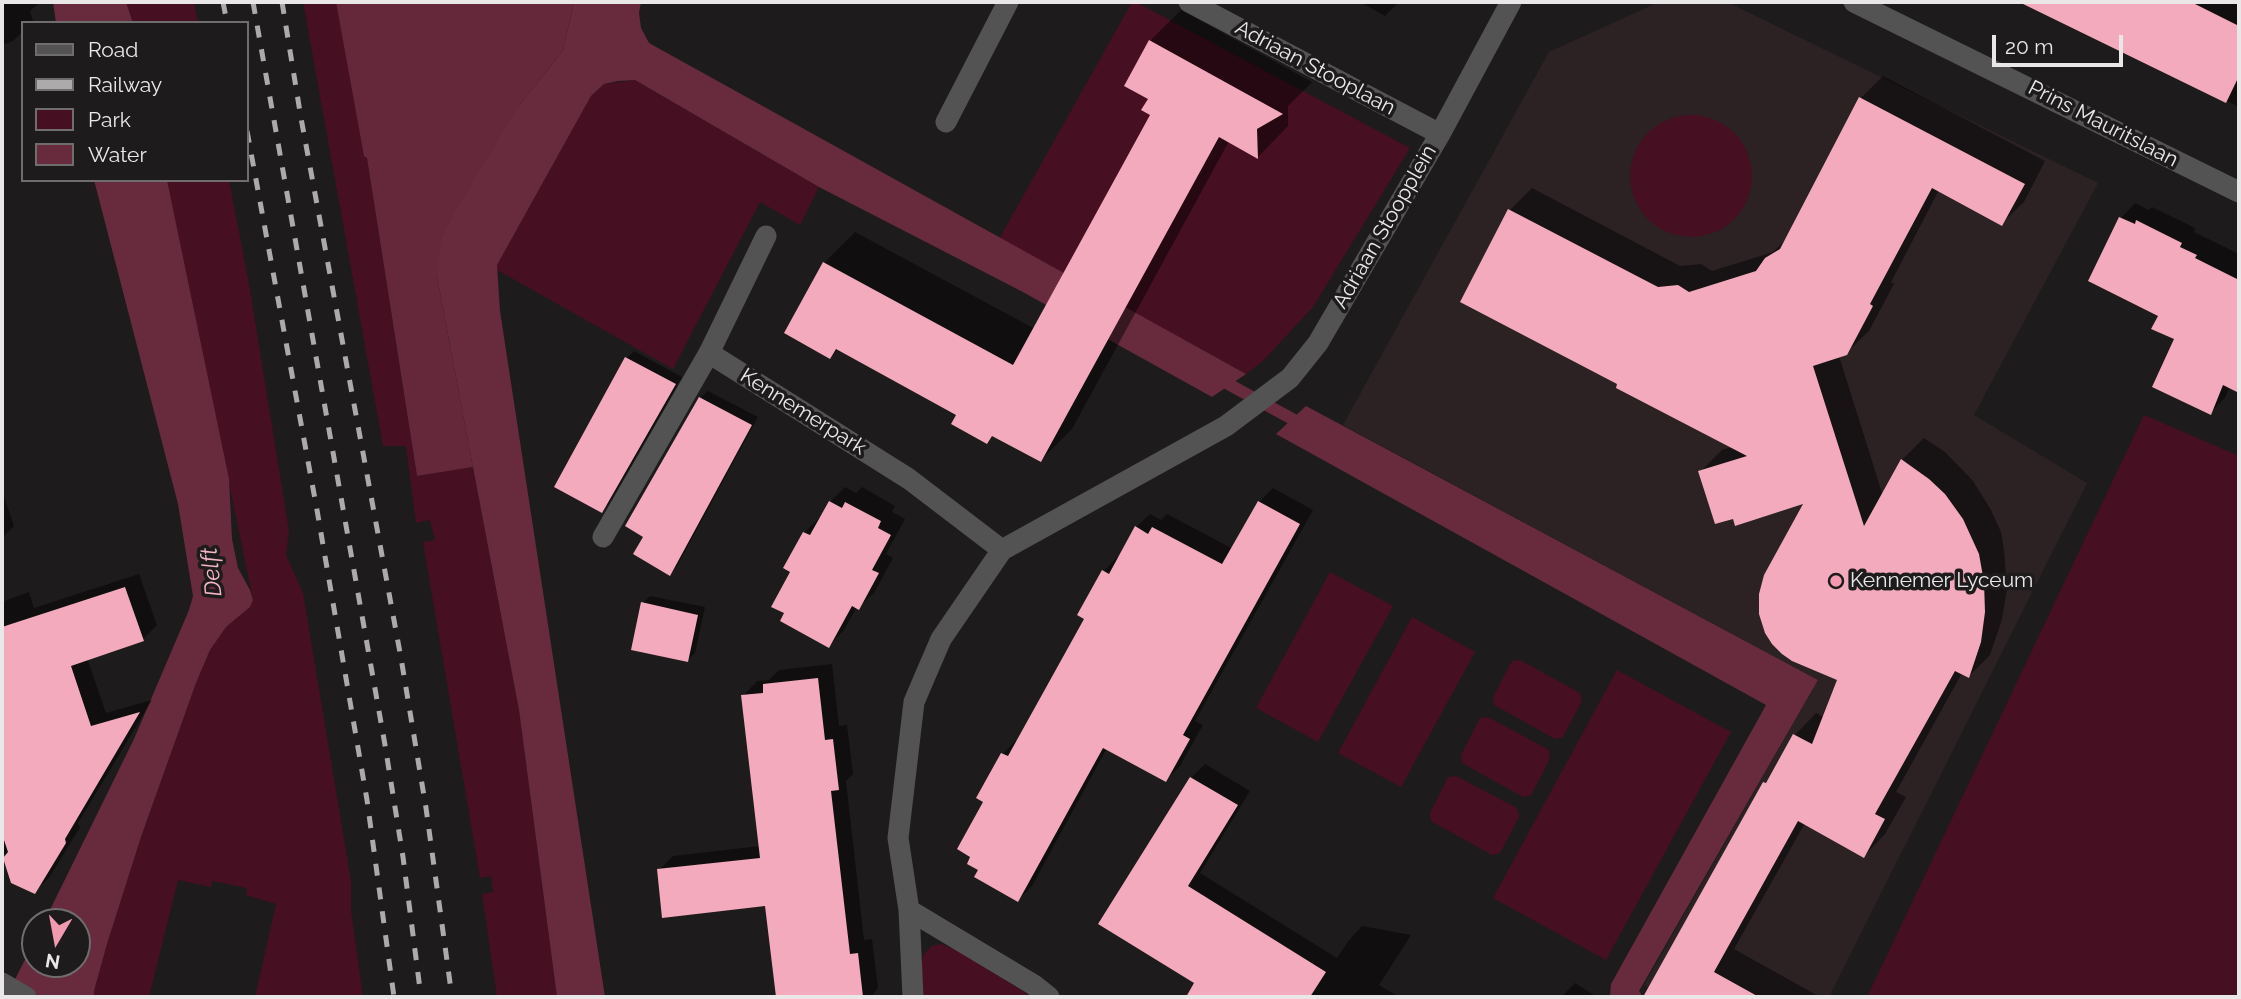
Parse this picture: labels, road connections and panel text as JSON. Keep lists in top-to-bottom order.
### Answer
{
  "streets": {
    "street": [
      "Adriaan Stooplaan",
      "Prins Mauritslaan",
      "Adriaan Stoopplein",
      "Kennemerpark"
    ]
  },
  "crossings": [
    ["Adriaan Stooplaan", "Adriaan Stoopplein"],
    ["Adriaan Stoopplein", "Kennemerpark"]
  ],
  "water": ["Delft"],
  "places": ["Kennemer Lyceum"],
  "legend": [
    "Road",
    "Railway",
    "Park",
    "Water"
  ],
  "scale_bar": "20 m",
  "north": "bottom"
}
